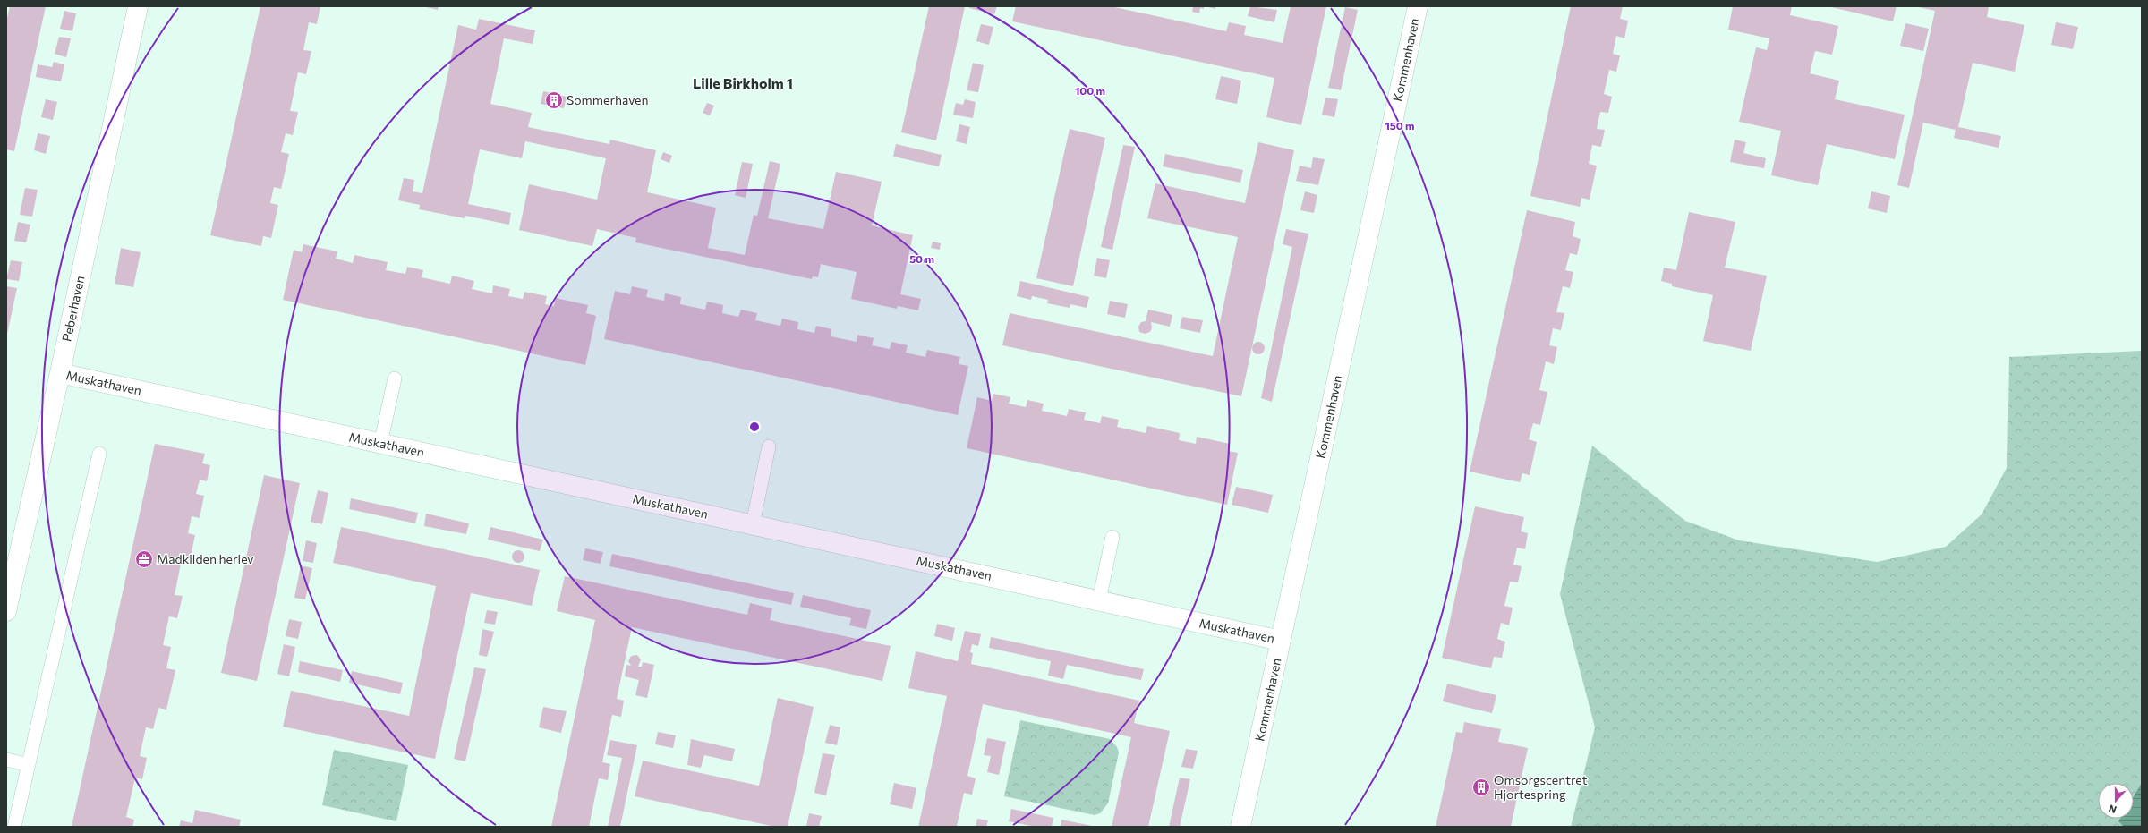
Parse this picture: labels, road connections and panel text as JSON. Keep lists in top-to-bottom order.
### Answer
{
  "streets": {
    "street": ["Kommenhaven", "Peberhaven", "Muskathaven"]
  },
  "crossings": [
    ["Kommenhaven", "Muskathaven"],
    ["Peberhaven", "Muskathaven"]
  ],
  "districts": ["Lille Birkholm 1"],
  "places": {
    "building": ["Sommerhaven", "Omsorgscentret Hjortespring"],
    "office": ["Madkilden herlev"]
  },
  "north": "bottom",
  "rings": ["100 m", "150 m", "50 m"]
}
